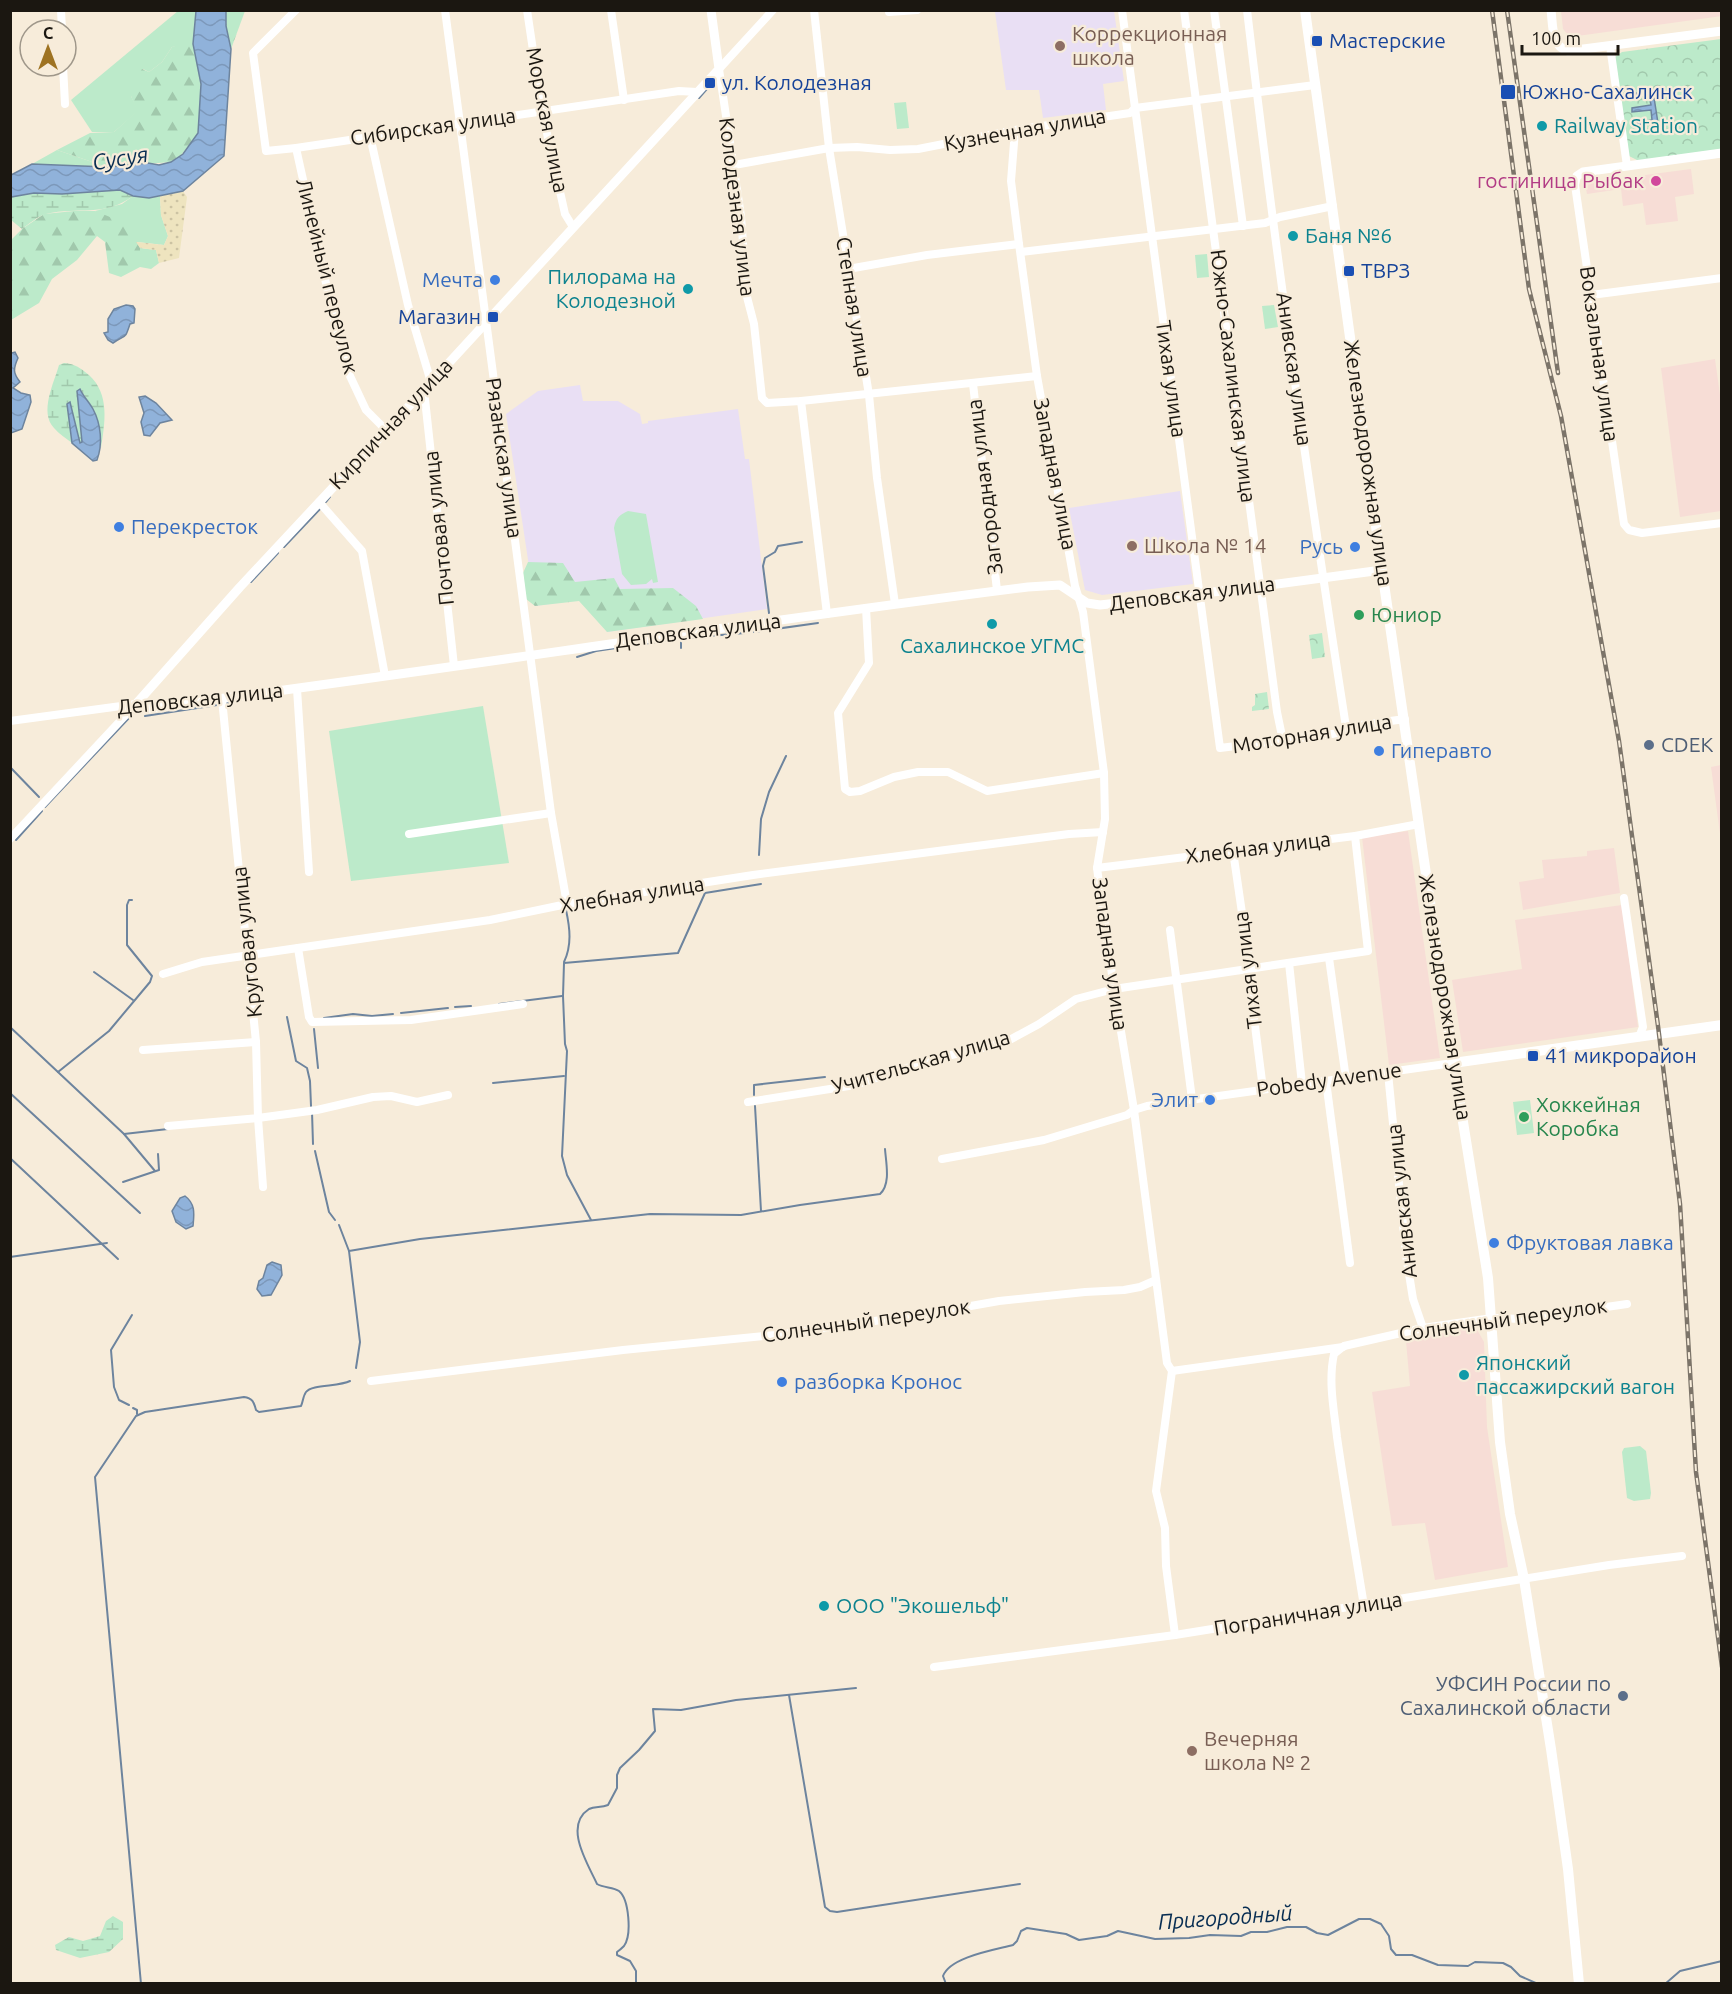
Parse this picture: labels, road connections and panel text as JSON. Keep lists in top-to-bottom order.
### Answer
{
  "streets": {
    "main road": ["Железнодорожная улица", "Pobedy Avenue"],
    "street": [
      "Морская улица",
      "Сибирская улица",
      "Кузнечная улица",
      "Колодезная улица",
      "Линейный переулок",
      "Степная улица",
      "Вокзальная улица",
      "Анивская улица",
      "Южно-Сахалинская улица",
      "Тихая улица",
      "Кирпичная улица",
      "Рязанская улица",
      "Западная улица",
      "Загородная улица",
      "Почтовая улица",
      "Деповская улица",
      "Моторная улица",
      "Хлебная улица",
      "Круговая улица",
      "Учительская улица",
      "Солнечный переулок",
      "Пограничная улица"
    ]
  },
  "crossings": [
    ["Морская улица", "Сибирская улица"],
    ["Морская улица", "Кирпичная улица"],
    ["Сибирская улица", "Линейный переулок"],
    ["Сибирская улица", "Кирпичная улица"],
    ["Сибирская улица", "Рязанская улица"],
    ["Сибирская улица", "Почтовая улица"],
    ["Кузнечная улица", "Колодезная улица"],
    ["Кузнечная улица", "Степная улица"],
    ["Кузнечная улица", "Анивская улица"],
    ["Кузнечная улица", "Южно-Сахалинская улица"],
    ["Кузнечная улица", "Тихая улица"],
    ["Кузнечная улица", "Железнодорожная улица"],
    ["Кузнечная улица", "Западная улица"],
    ["Колодезная улица", "Кирпичная улица"],
    ["Линейный переулок", "Кирпичная улица"],
    ["Степная улица", "Деповская улица"],
    ["Анивская улица", "Деповская улица"],
    ["Анивская улица", "Моторная улица"],
    ["Анивская улица", "Pobedy Avenue"],
    ["Анивская улица", "Солнечный переулок"],
    ["Южно-Сахалинская улица", "Деповская улица"],
    ["Южно-Сахалинская улица", "Моторная улица"],
    ["Тихая улица", "Деповская улица"],
    ["Тихая улица", "Моторная улица"],
    ["Тихая улица", "Хлебная улица"],
    ["Тихая улица", "Учительская улица"],
    ["Тихая улица", "Pobedy Avenue"],
    ["Кирпичная улица", "Рязанская улица"],
    ["Кирпичная улица", "Почтовая улица"],
    ["Кирпичная улица", "Деповская улица"],
    ["Рязанская улица", "Деповская улица"],
    ["Рязанская улица", "Хлебная улица"],
    ["Железнодорожная улица", "Деповская улица"],
    ["Железнодорожная улица", "Моторная улица"],
    ["Железнодорожная улица", "Хлебная улица"],
    ["Железнодорожная улица", "Pobedy Avenue"],
    ["Железнодорожная улица", "Солнечный переулок"],
    ["Железнодорожная улица", "Пограничная улица"],
    ["Западная улица", "Деповская улица"],
    ["Западная улица", "Хлебная улица"],
    ["Западная улица", "Учительская улица"],
    ["Западная улица", "Pobedy Avenue"],
    ["Западная улица", "Солнечный переулок"],
    ["Западная улица", "Пограничная улица"],
    ["Загородная улица", "Деповская улица"],
    ["Почтовая улица", "Деповская улица"],
    ["Деповская улица", "Круговая улица"],
    ["Хлебная улица", "Круговая улица"],
    ["Хлебная улица", "Учительская улица"]
  ],
  "water": ["Сусуя", "Пригородный"],
  "places": {
    "transit": [
      "Мастерские",
      "ул. Колодезная",
      "Южно-Сахалинск",
      "ТВРЗ",
      "Магазин",
      "41 микрорайон"
    ],
    "other": [
      "Коррекционная школа",
      "Railway Station",
      "гостиница Рыбак",
      "Баня №6",
      "Мечта",
      "Пилорама на Колодезной",
      "Перекресток",
      "Школа № 14",
      "Русь",
      "Юниор",
      "Сахалинское УГМС",
      "CDEK",
      "Гиперавто",
      "Элит",
      "Хоккейная Коробка",
      "Фруктовая лавка",
      "Японский пассажирский вагон",
      "разборка Кронос",
      "ООО \"Экошельф\"",
      "УФСИН России по Сахалинской области",
      "Вечерняя школа № 2"
    ]
  },
  "scale_bar": "100 m",
  "north": "top"
}
